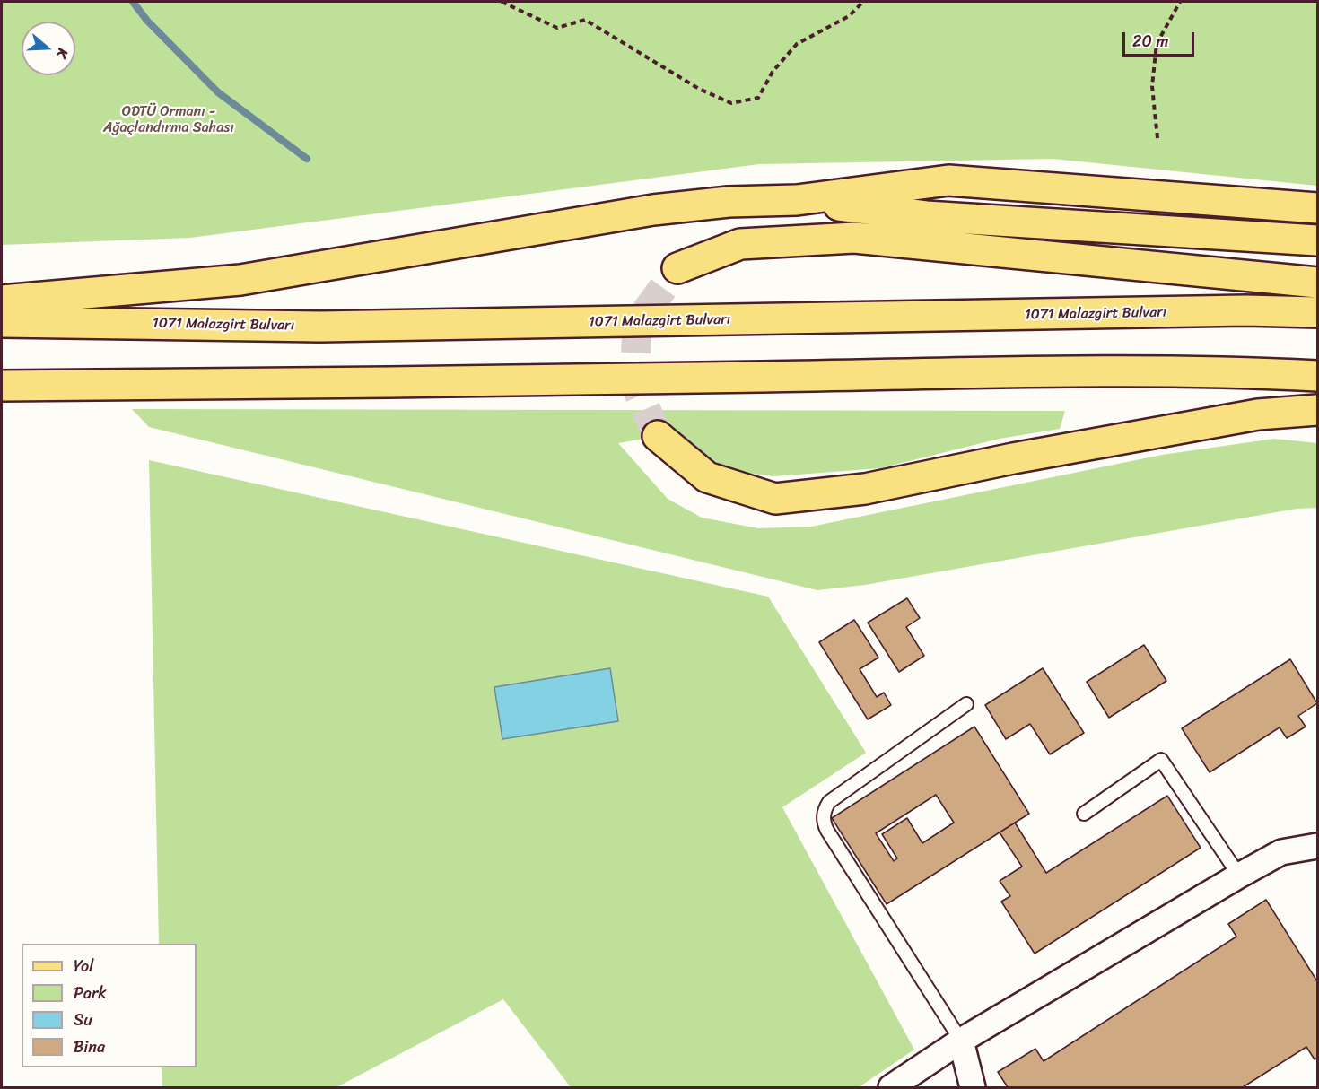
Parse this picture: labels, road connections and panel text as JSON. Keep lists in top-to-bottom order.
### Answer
{
  "streets": {
    "main road": ["1071 Malazgirt Bulvarı"]
  },
  "parks": ["ODTÜ Ormanı - Ağaçlandırma Sahası"],
  "legend": [
    "Yol",
    "Park",
    "Su",
    "Bina"
  ],
  "scale_bar": "20 m",
  "north": "right"
}
